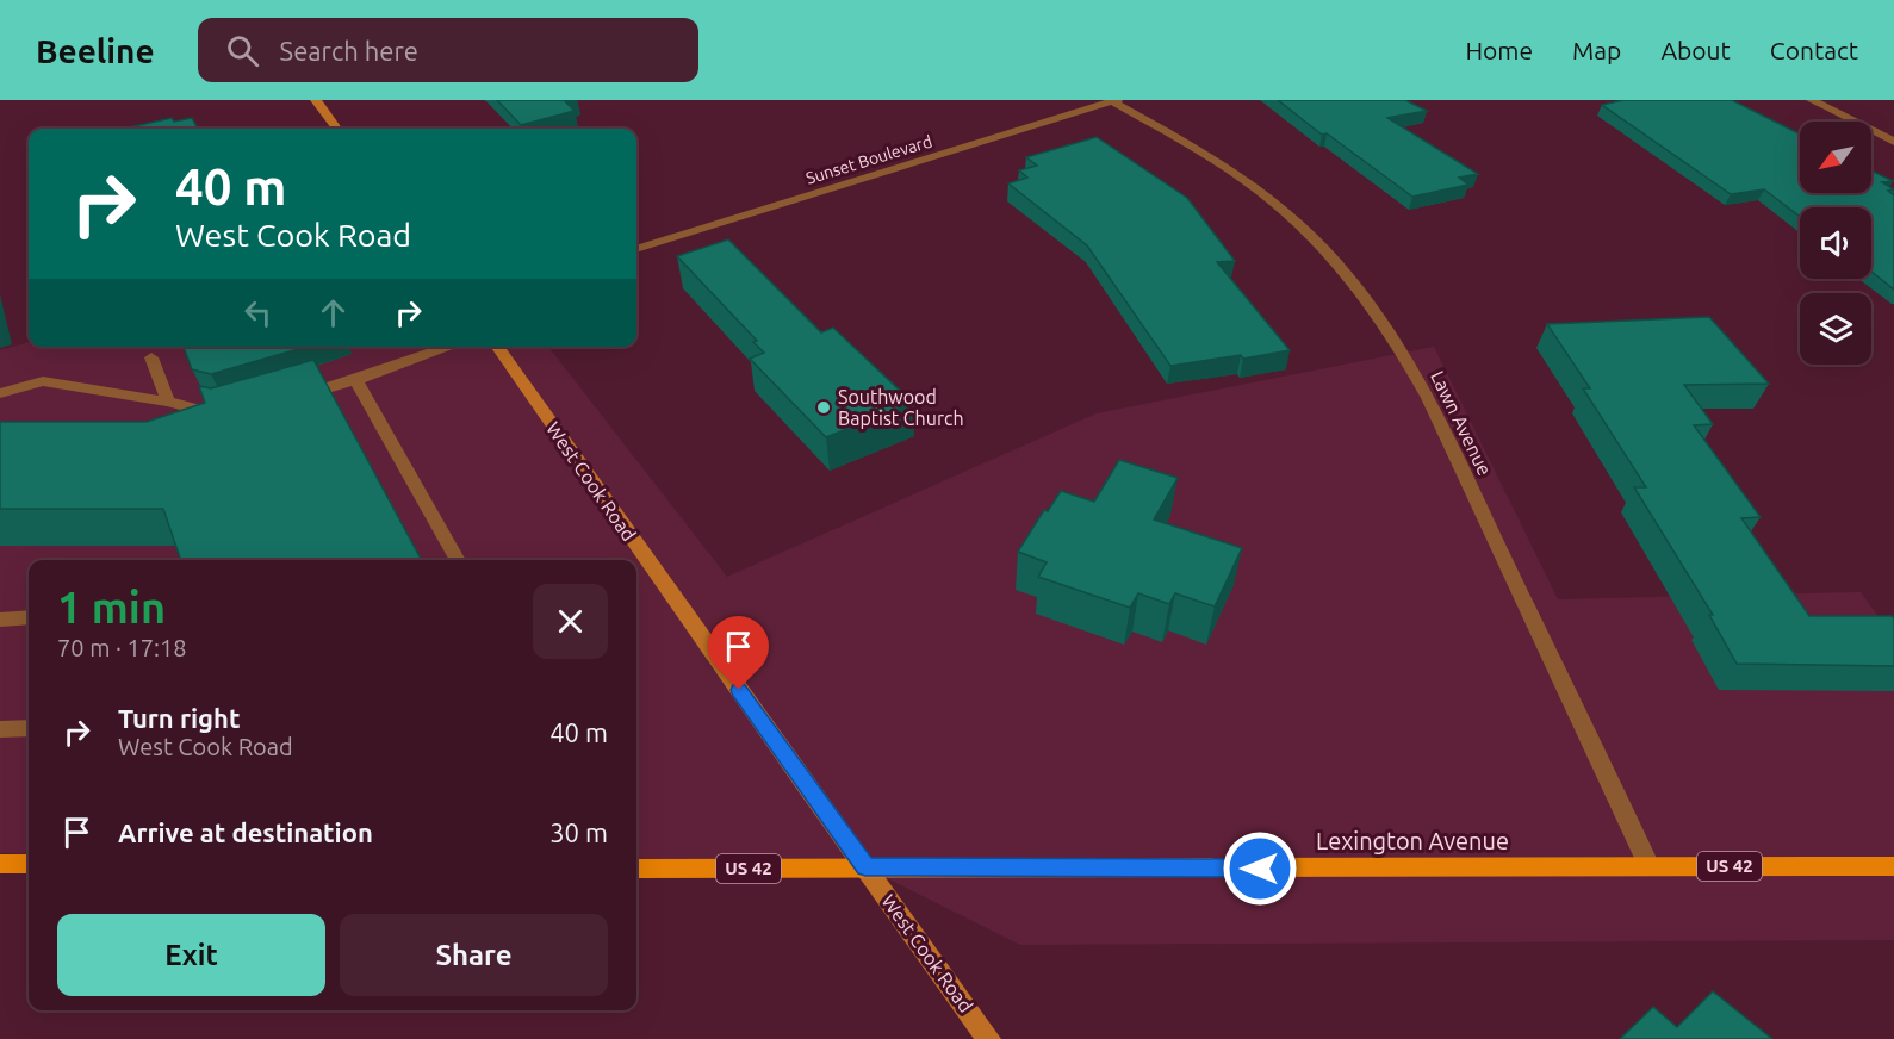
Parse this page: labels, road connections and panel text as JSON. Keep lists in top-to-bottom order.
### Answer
{
  "streets": {
    "main road": ["West Cook Road", "Lexington Avenue", "US 42"],
    "street": ["Sunset Boulevard", "Lawn Avenue"]
  },
  "crossings": [
    ["Sunset Boulevard", "Lawn Avenue"],
    ["Lawn Avenue", "Lexington Avenue"],
    ["West Cook Road", "Lexington Avenue"]
  ],
  "places": ["Southwood Baptist Church"],
  "north": "bottom left",
  "page": {
    "header": "Beeline",
    "search": "Search here",
    "nav": [
      "Home",
      "Map",
      "About",
      "Contact"
    ],
    "turn": ["40 m", "West Cook Road"],
    "heading": ["1 min", "70 m · 17:18"],
    "list": [
      {
        "name": "Turn right",
        "note": "West Cook Road",
        "value": "40 m"
      },
      {
        "name": "Arrive at destination",
        "value": "30 m"
      }
    ],
    "buttons": ["Exit", "Share"]
  }
}
